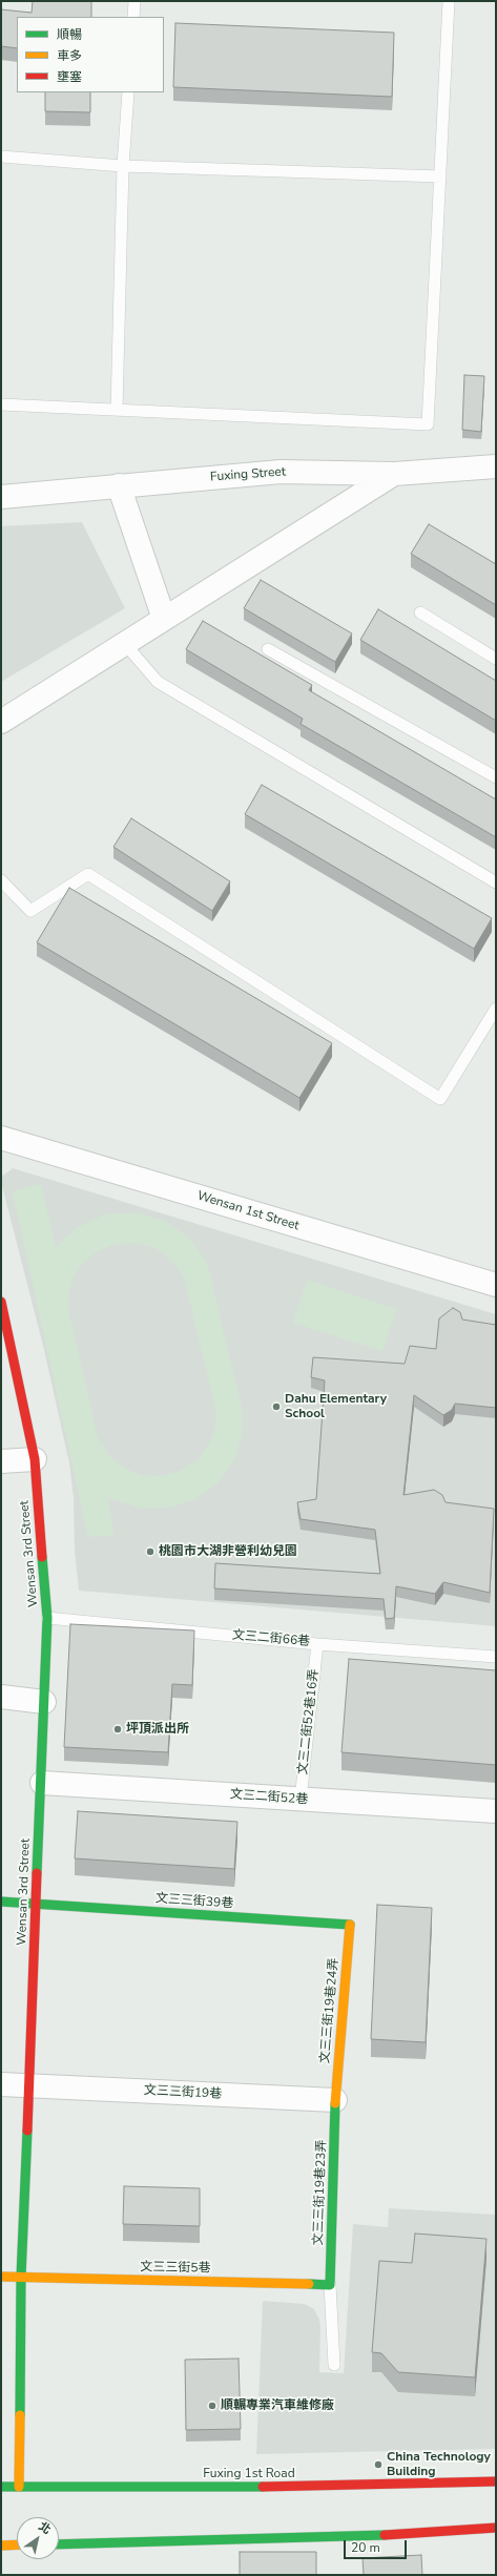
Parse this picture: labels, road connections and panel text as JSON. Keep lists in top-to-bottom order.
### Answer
{
  "streets": {
    "street": [
      "Fuxing Street",
      "Wensan 1st Street",
      "Wensan 3rd Street",
      "文三二街52巷",
      "文三三街39巷",
      "文三三街19巷24弄",
      "文三三街19巷",
      "文三三街19巷23弄",
      "文三三街5巷",
      "Fuxing 1st Road"
    ],
    "lane": ["文三二街66巷", "文三二街52巷16弄"]
  },
  "crossings": [
    ["Wensan 3rd Street", "文三二街66巷"],
    ["Wensan 3rd Street", "文三二街52巷"],
    ["Wensan 3rd Street", "文三三街39巷"],
    ["Wensan 3rd Street", "文三三街19巷"],
    ["Wensan 3rd Street", "文三三街5巷"],
    ["Wensan 3rd Street", "Fuxing 1st Road"],
    ["文三二街66巷", "文三二街52巷16弄"],
    ["文三二街52巷16弄", "文三二街52巷"],
    ["文三三街39巷", "文三三街19巷24弄"],
    ["文三三街19巷24弄", "文三三街19巷"],
    ["文三三街19巷24弄", "文三三街19巷23弄"],
    ["文三三街19巷", "文三三街19巷23弄"],
    ["文三三街19巷23弄", "文三三街5巷"]
  ],
  "places": [
    "Dahu Elementary School",
    "桃園市大湖非營利幼兒園",
    "坪頂派出所",
    "順輾專業汽車維修廠",
    "China Technology Building"
  ],
  "legend": ["順暢", "車多", "壅塞"],
  "scale_bar": "20 m",
  "north": "top right"
}
